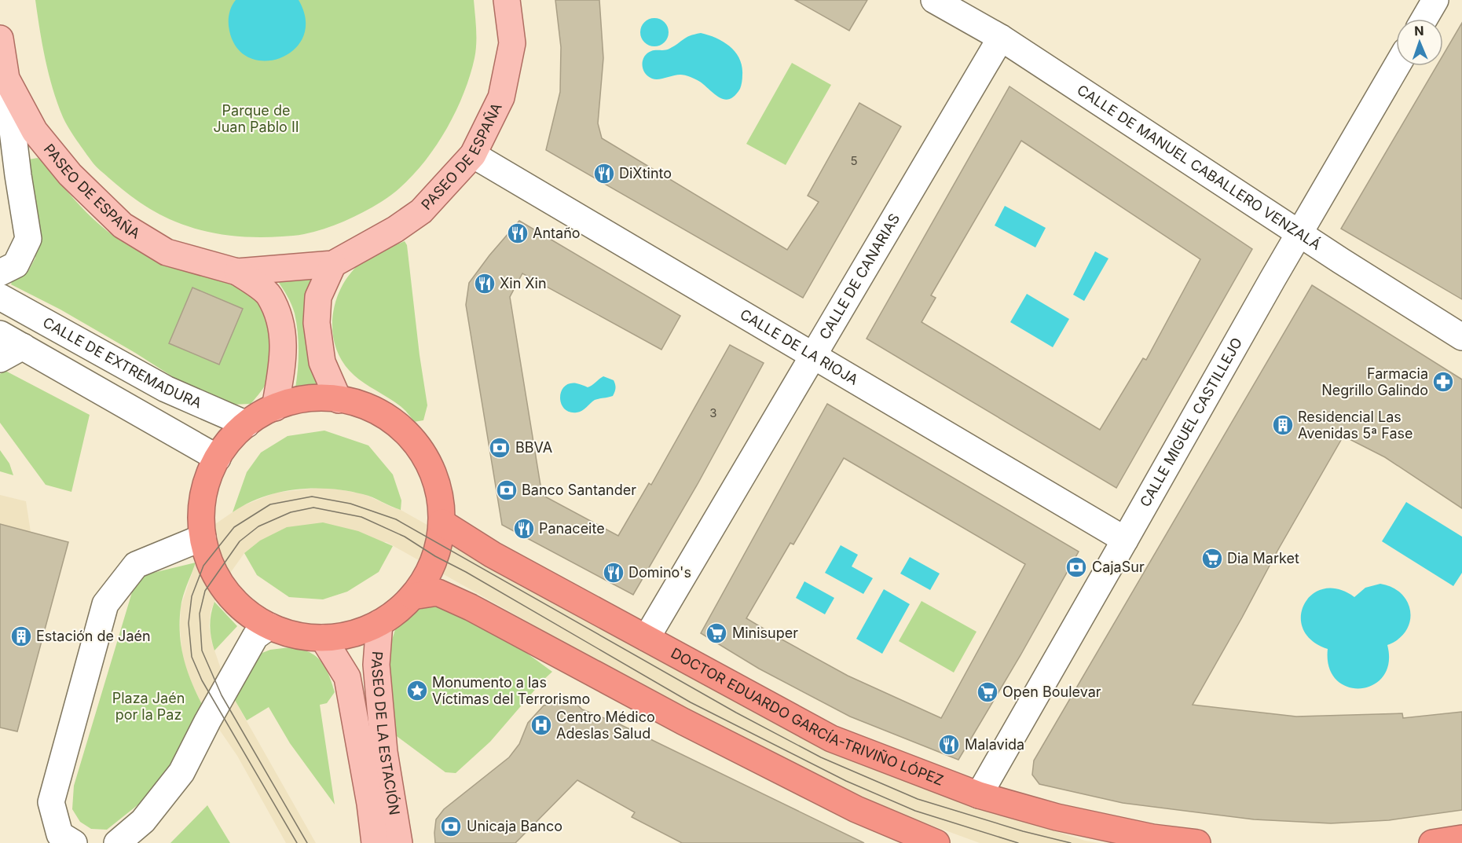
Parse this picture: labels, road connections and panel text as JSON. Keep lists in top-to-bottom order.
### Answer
{
  "streets": {
    "highway": ["DOCTOR EDUARDO GARCÍA-TRIVIÑO LÓPEZ"],
    "main road": ["PASEO DE ESPAÑA", "PASEO DE LA ESTACIÓN"],
    "street": [
      "CALLE DE MANUEL CABALLERO VENZALÁ",
      "CALLE DE CANARIAS",
      "CALLE DE LA RIOJA",
      "CALLE DE EXTREMADURA",
      "CALLE MIGUEL CASTILLEJO"
    ]
  },
  "crossings": [
    ["PASEO DE ESPAÑA", "CALLE DE LA RIOJA"],
    ["CALLE DE MANUEL CABALLERO VENZALÁ", "CALLE DE CANARIAS"],
    ["CALLE DE MANUEL CABALLERO VENZALÁ", "CALLE MIGUEL CASTILLEJO"],
    ["CALLE DE CANARIAS", "CALLE DE LA RIOJA"],
    ["CALLE DE CANARIAS", "DOCTOR EDUARDO GARCÍA-TRIVIÑO LÓPEZ"],
    ["CALLE DE LA RIOJA", "CALLE MIGUEL CASTILLEJO"],
    ["CALLE MIGUEL CASTILLEJO", "DOCTOR EDUARDO GARCÍA-TRIVIÑO LÓPEZ"]
  ],
  "parks": ["Parque de Juan Pablo II", "Plaza Jaén por la Paz"],
  "places": {
    "restaurant": [
      "DiXtinto",
      "Antaño",
      "Xin Xin",
      "Panaceite",
      "Domino's",
      "Malavida"
    ],
    "pharmacy": ["Farmacia Negrillo Galindo"],
    "building": ["Residencial Las Avenidas 5ª Fase", "Estación de Jaén"],
    "bank": [
      "BBVA",
      "Banco Santander",
      "CajaSur",
      "Unicaja Banco"
    ],
    "supermarket": ["Dia Market", "Minisuper", "Open Boulevar"],
    "place": ["Monumento a las Víctimas del Terrorismo"],
    "hospital": ["Centro Médico Adeslas Salud"]
  },
  "house_numbers": ["5", "3"],
  "north": "top"
}
